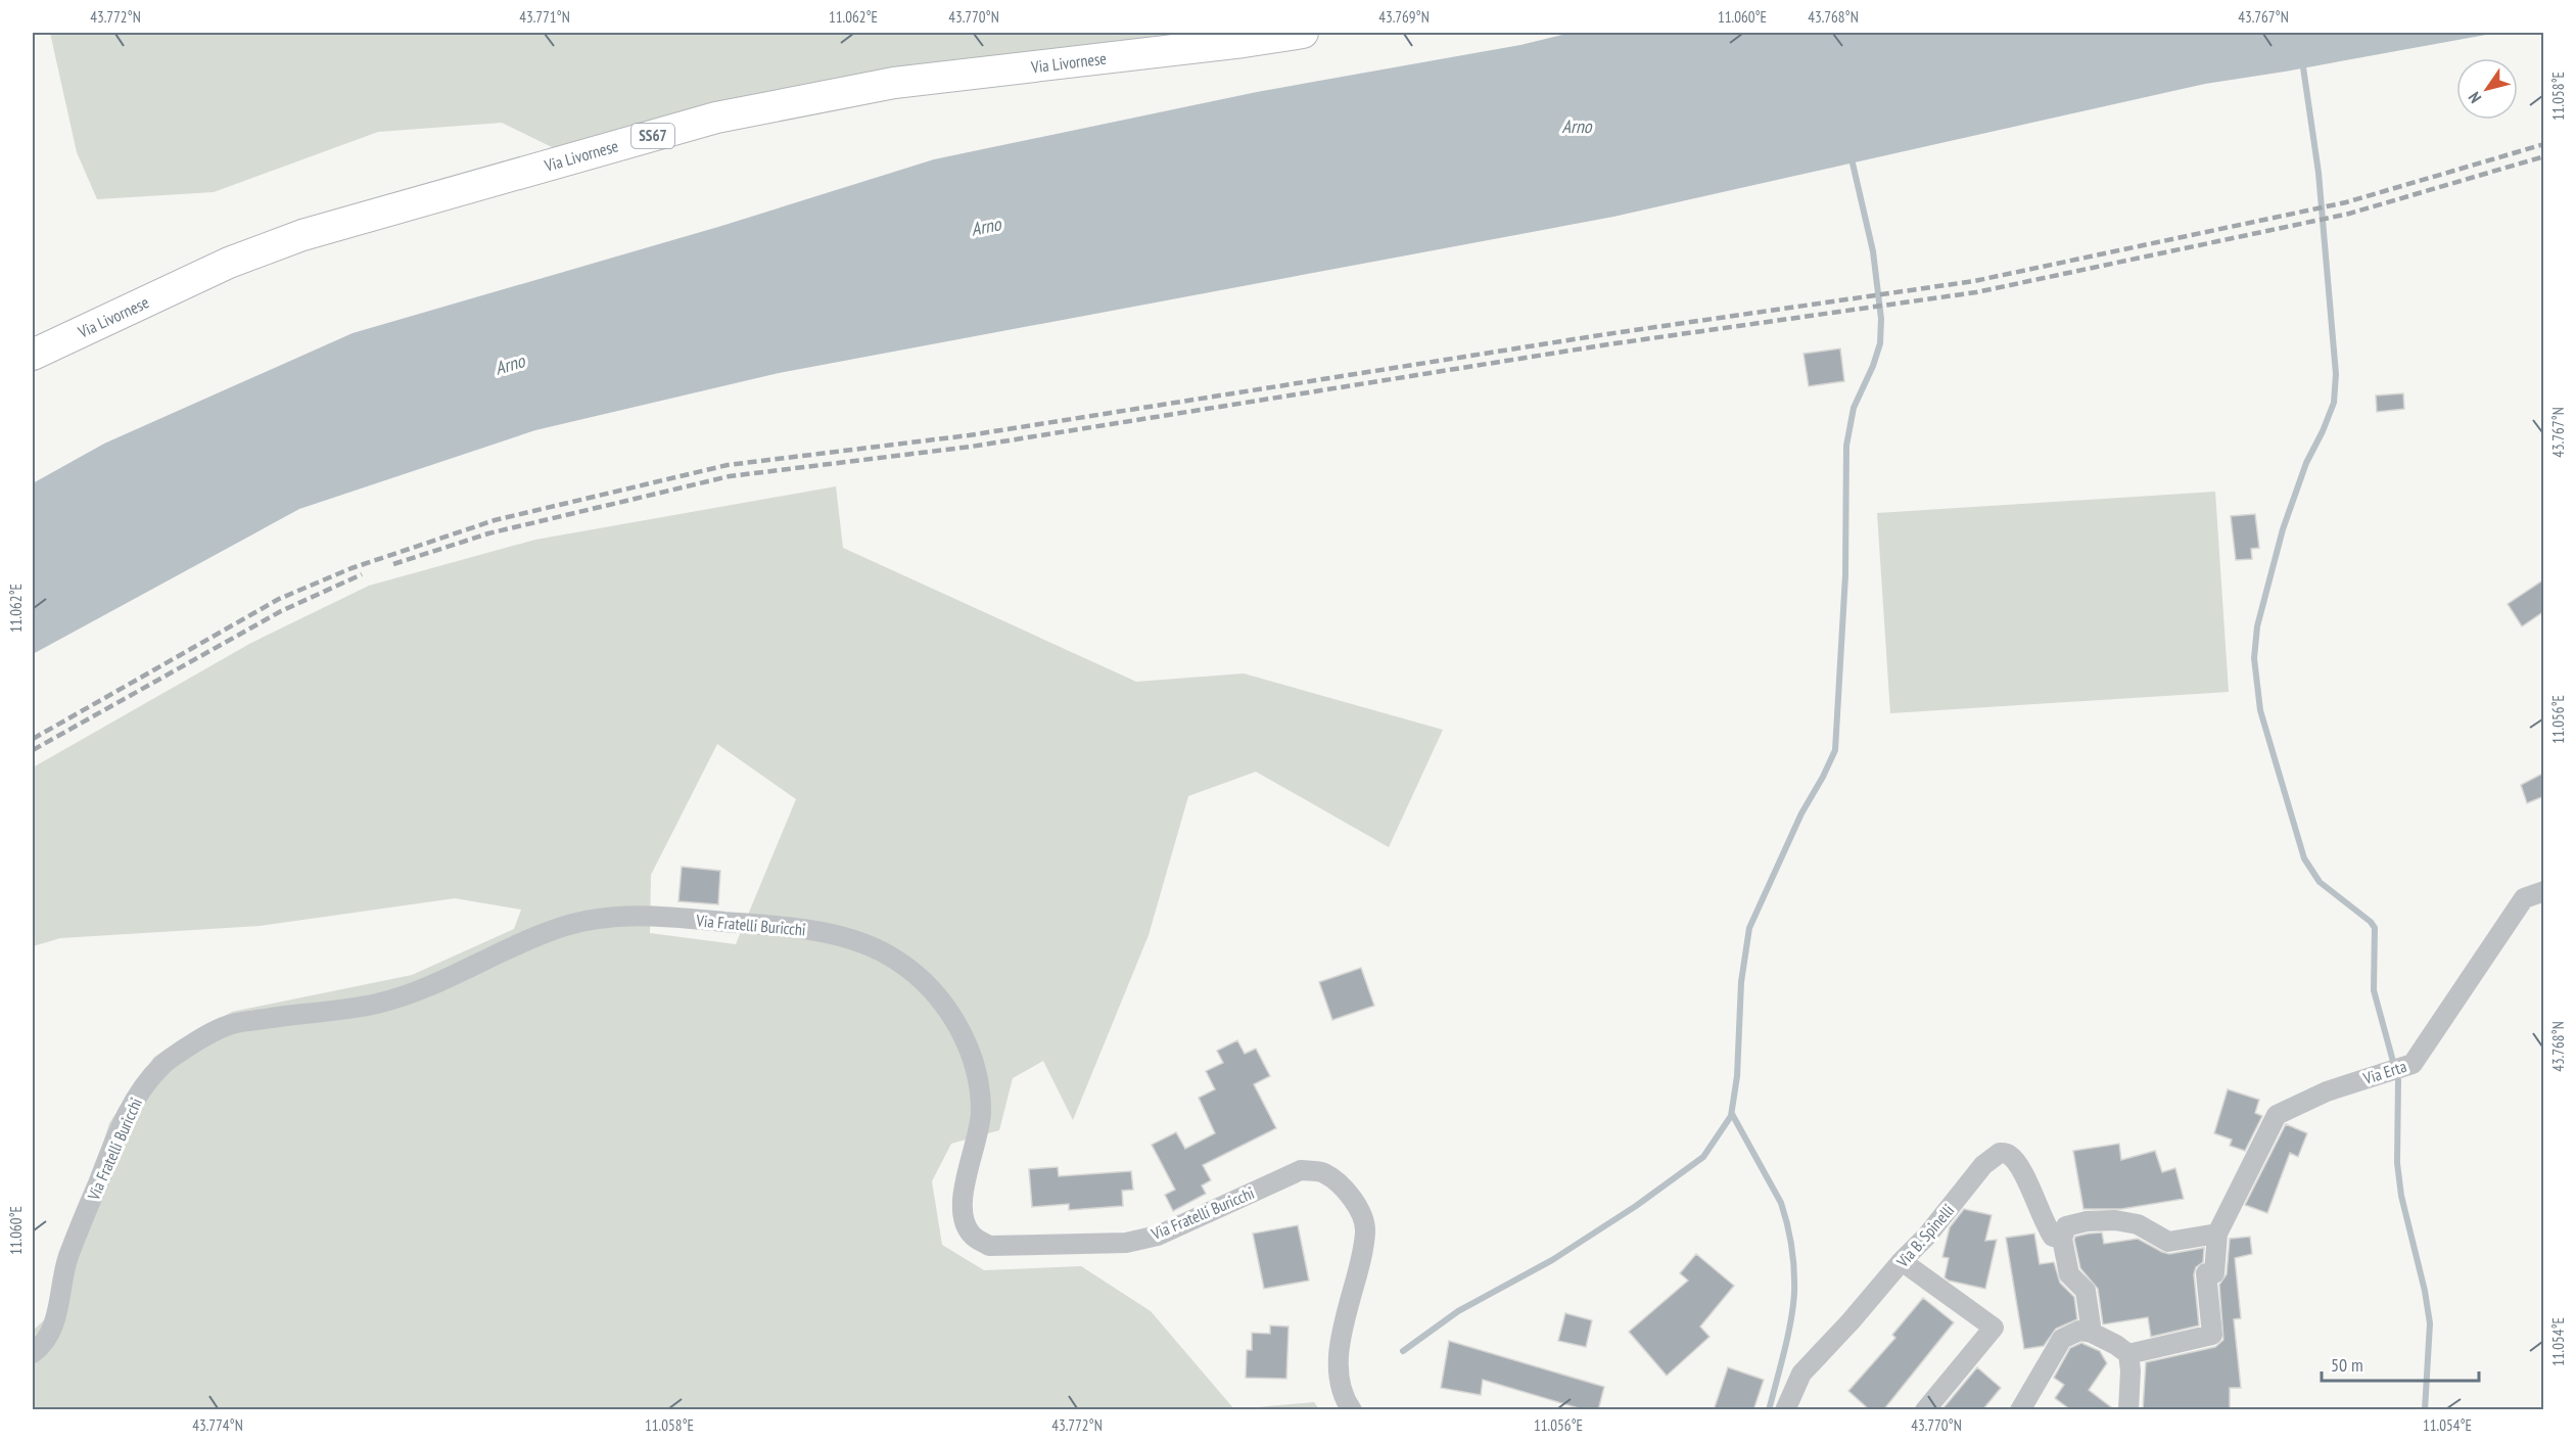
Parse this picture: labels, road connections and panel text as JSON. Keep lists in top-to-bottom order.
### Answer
{
  "streets": {
    "main road": ["Via Livornese", "SS67"],
    "street": ["Via Fratelli Buricchi", "Via Erta", "Via B. Spinelli"]
  },
  "water": ["Arno"],
  "scale_bar": "50 m",
  "north": "bottom left",
  "coordinates": [
    "43.772°N",
    "43.771°N",
    "11.062°E",
    "43.770°N",
    "43.769°N",
    "11.060°E",
    "43.768°N",
    "43.767°N",
    "11.058°E",
    "11.056°E",
    "11.054°E",
    "43.774°N"
  ]
}
